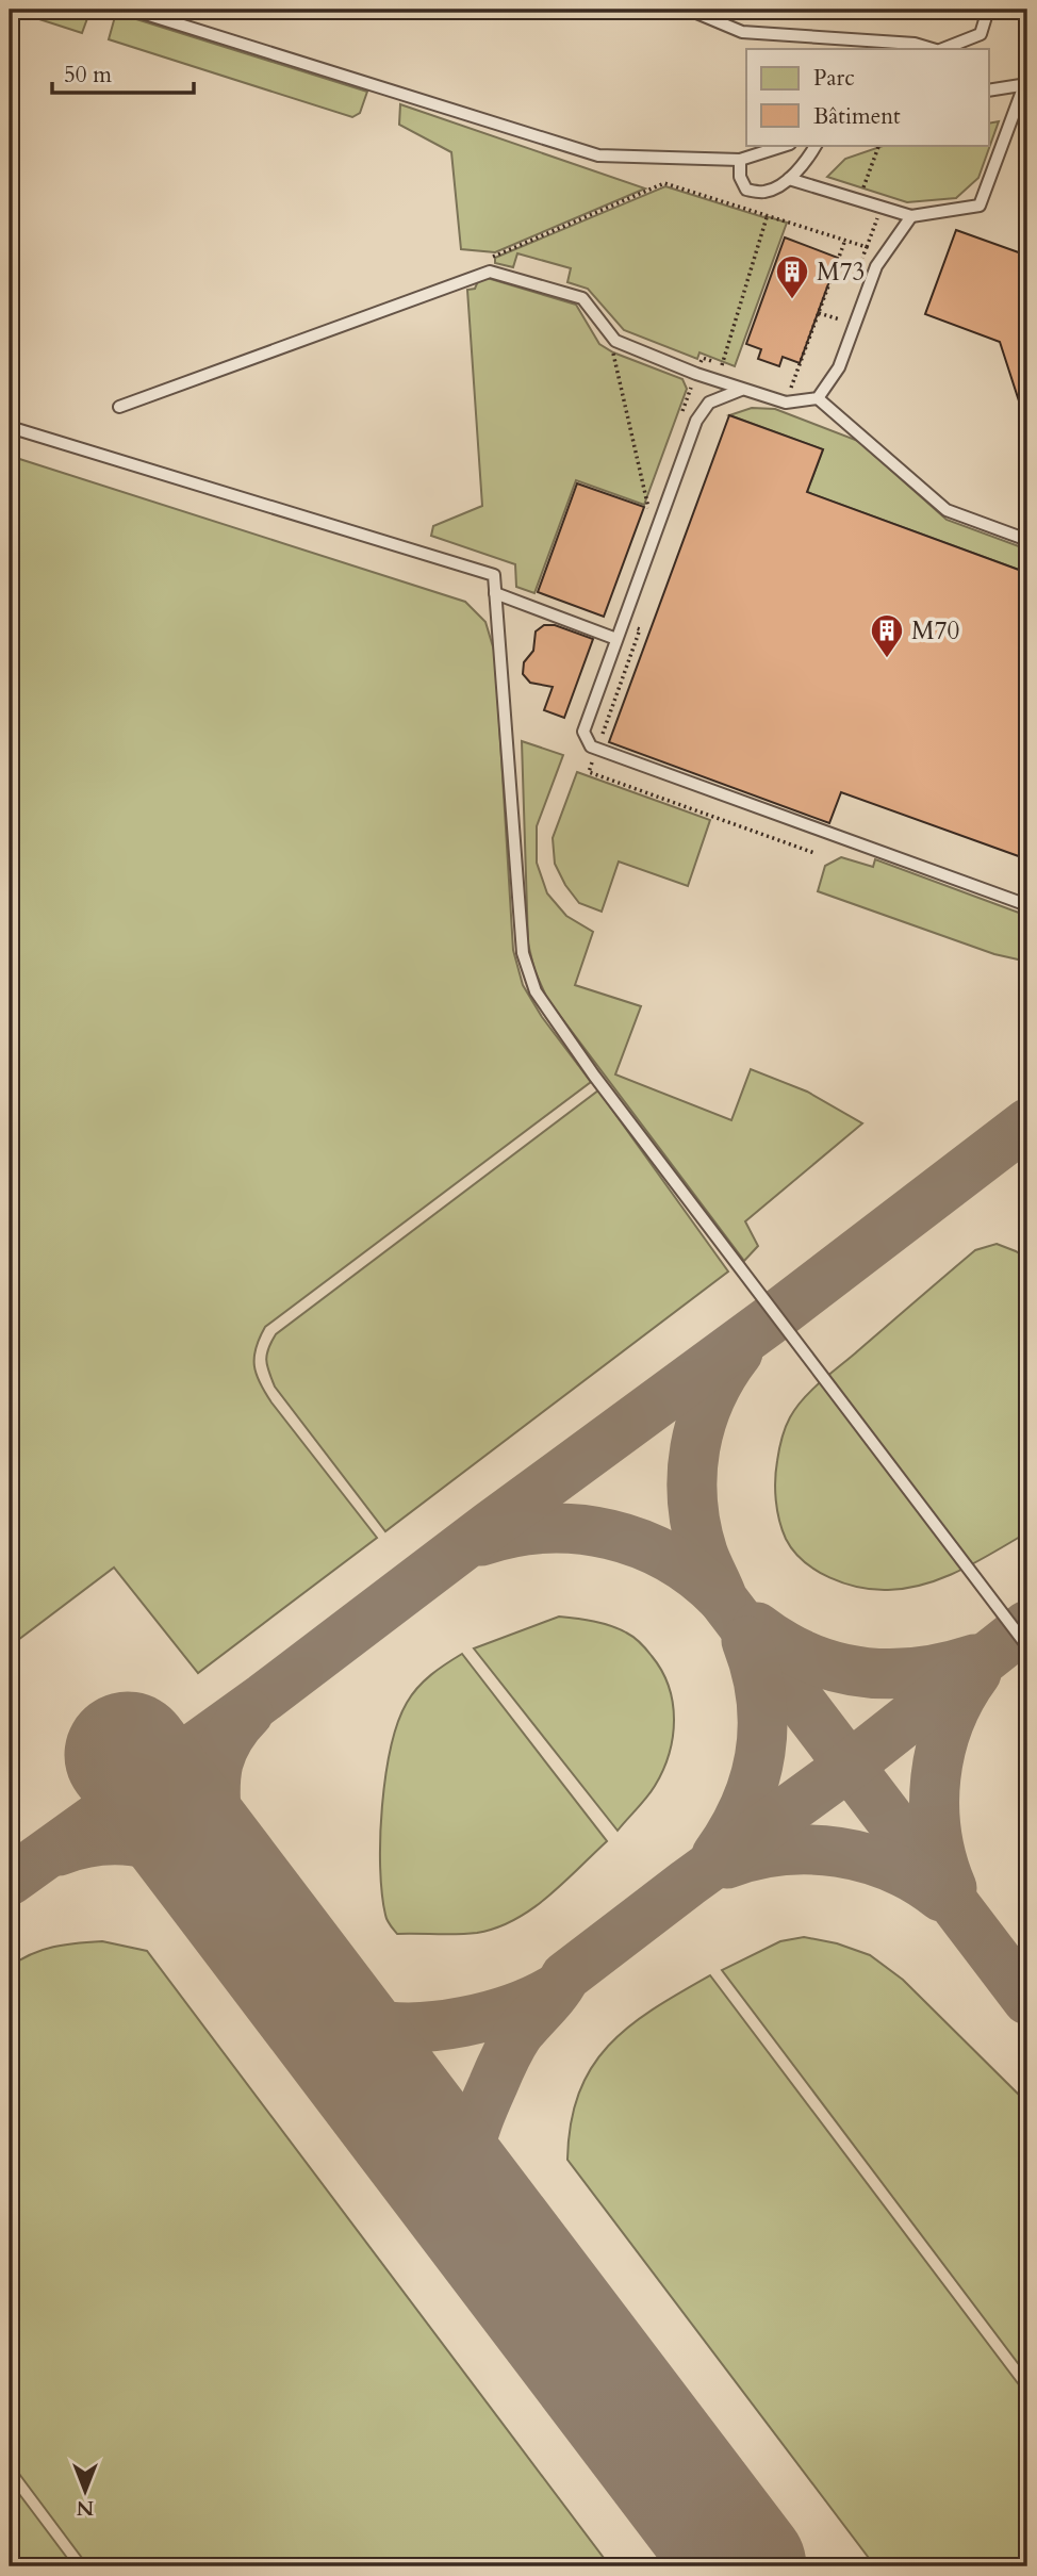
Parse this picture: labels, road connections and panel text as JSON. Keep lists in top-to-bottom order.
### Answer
{
  "places": {
    "building": ["M73", "M70"]
  },
  "legend": ["Parc", "Bâtiment"],
  "scale_bar": "50 m",
  "north": "bottom"
}
